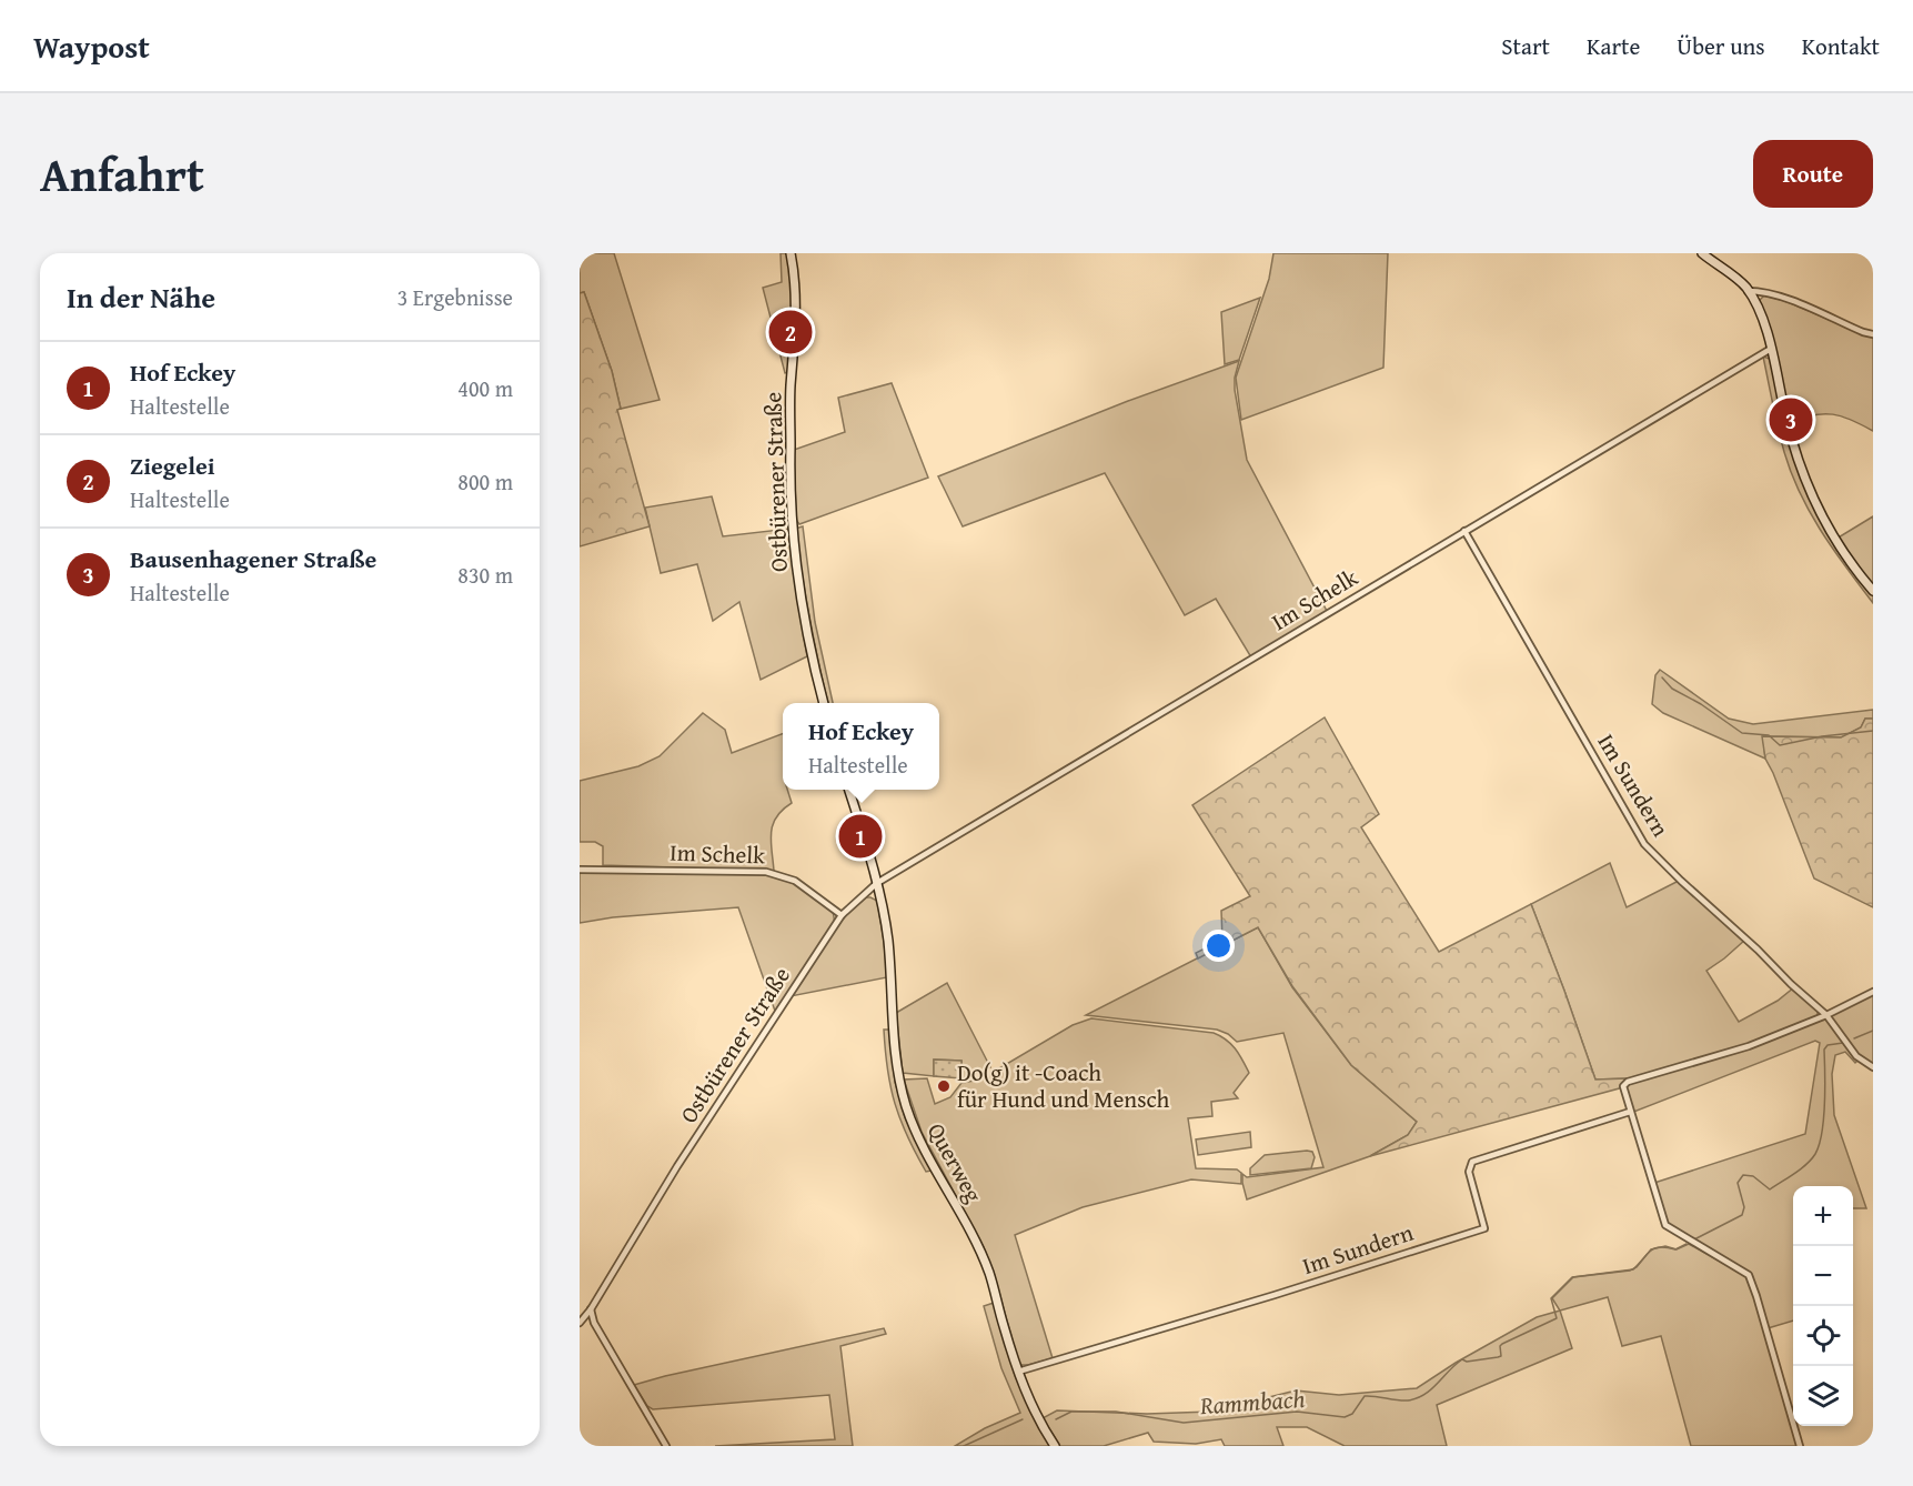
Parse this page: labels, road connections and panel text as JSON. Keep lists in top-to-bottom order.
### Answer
{
  "streets": {
    "street": [
      "Ostbürener Straße",
      "Im Schelk",
      "Im Sundern",
      "Querweg"
    ]
  },
  "crossings": [
    ["Ostbürener Straße", "Im Schelk"],
    ["Ostbürener Straße", "Querweg"],
    ["Im Schelk", "Im Sundern"],
    ["Im Schelk", "Querweg"],
    ["Im Sundern", "Querweg"]
  ],
  "water": ["Rammbach"],
  "places": ["Do(g) it -Coach für Hund und Mensch"],
  "page": {
    "header": "Waypost",
    "nav": [
      "Start",
      "Karte",
      "Über uns",
      "Kontakt"
    ],
    "title": "Anfahrt",
    "buttons": "Route",
    "heading": ["In der Nähe", "3 Ergebnisse"],
    "pins": ["2", "3", "1"],
    "list": [
      {
        "mark": "1",
        "name": "Hof Eckey",
        "note": "Haltestelle",
        "value": "400 m"
      },
      {
        "mark": "2",
        "name": "Ziegelei",
        "note": "Haltestelle",
        "value": "800 m"
      },
      {
        "mark": "3",
        "name": "Bausenhagener Straße",
        "note": "Haltestelle",
        "value": "830 m"
      }
    ],
    "popup": ["Hof Eckey", "Haltestelle"],
    "map_buttons": ["+", "−"]
  }
}
